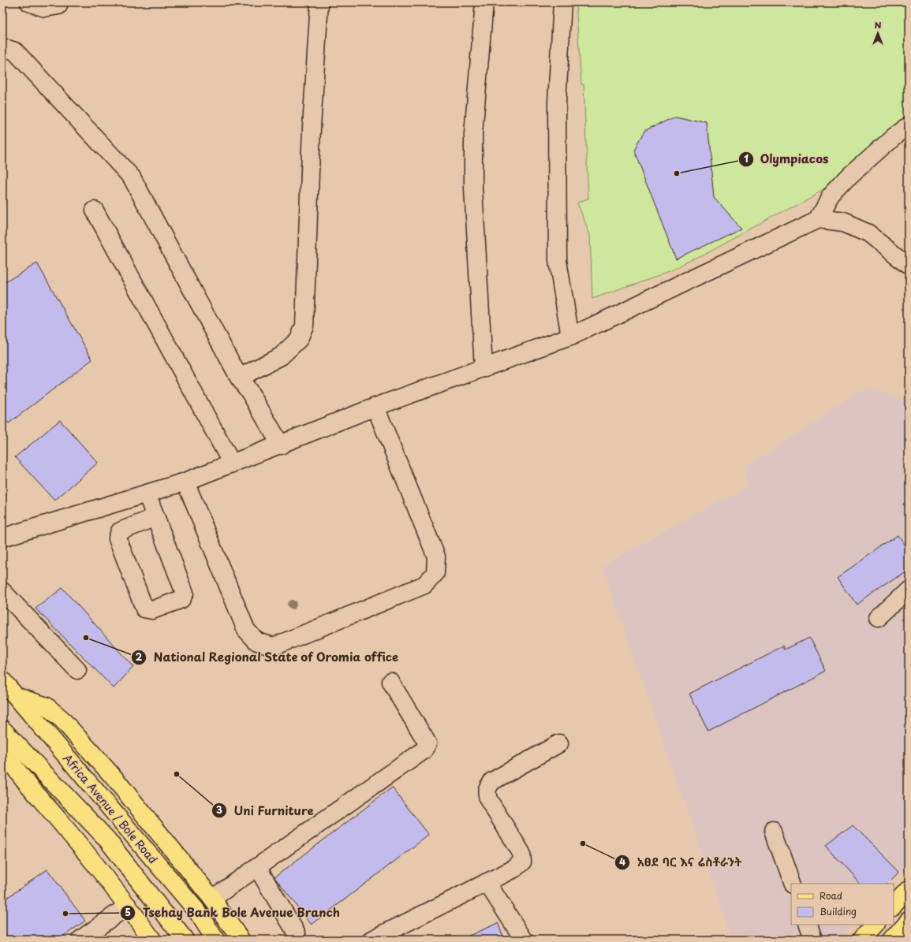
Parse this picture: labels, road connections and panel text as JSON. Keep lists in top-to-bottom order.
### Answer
{
  "streets": {
    "main road": ["Africa Avenue / Bole Road"]
  },
  "places": [
    "Olympiacos",
    "National Regional State of Oromia office",
    "Uni Furniture",
    "አፀደ ባር እና ሬስቶራንት",
    "Tsehay Bank Bole Avenue Branch"
  ],
  "legend": ["Road", "Building"],
  "north": "top"
}
